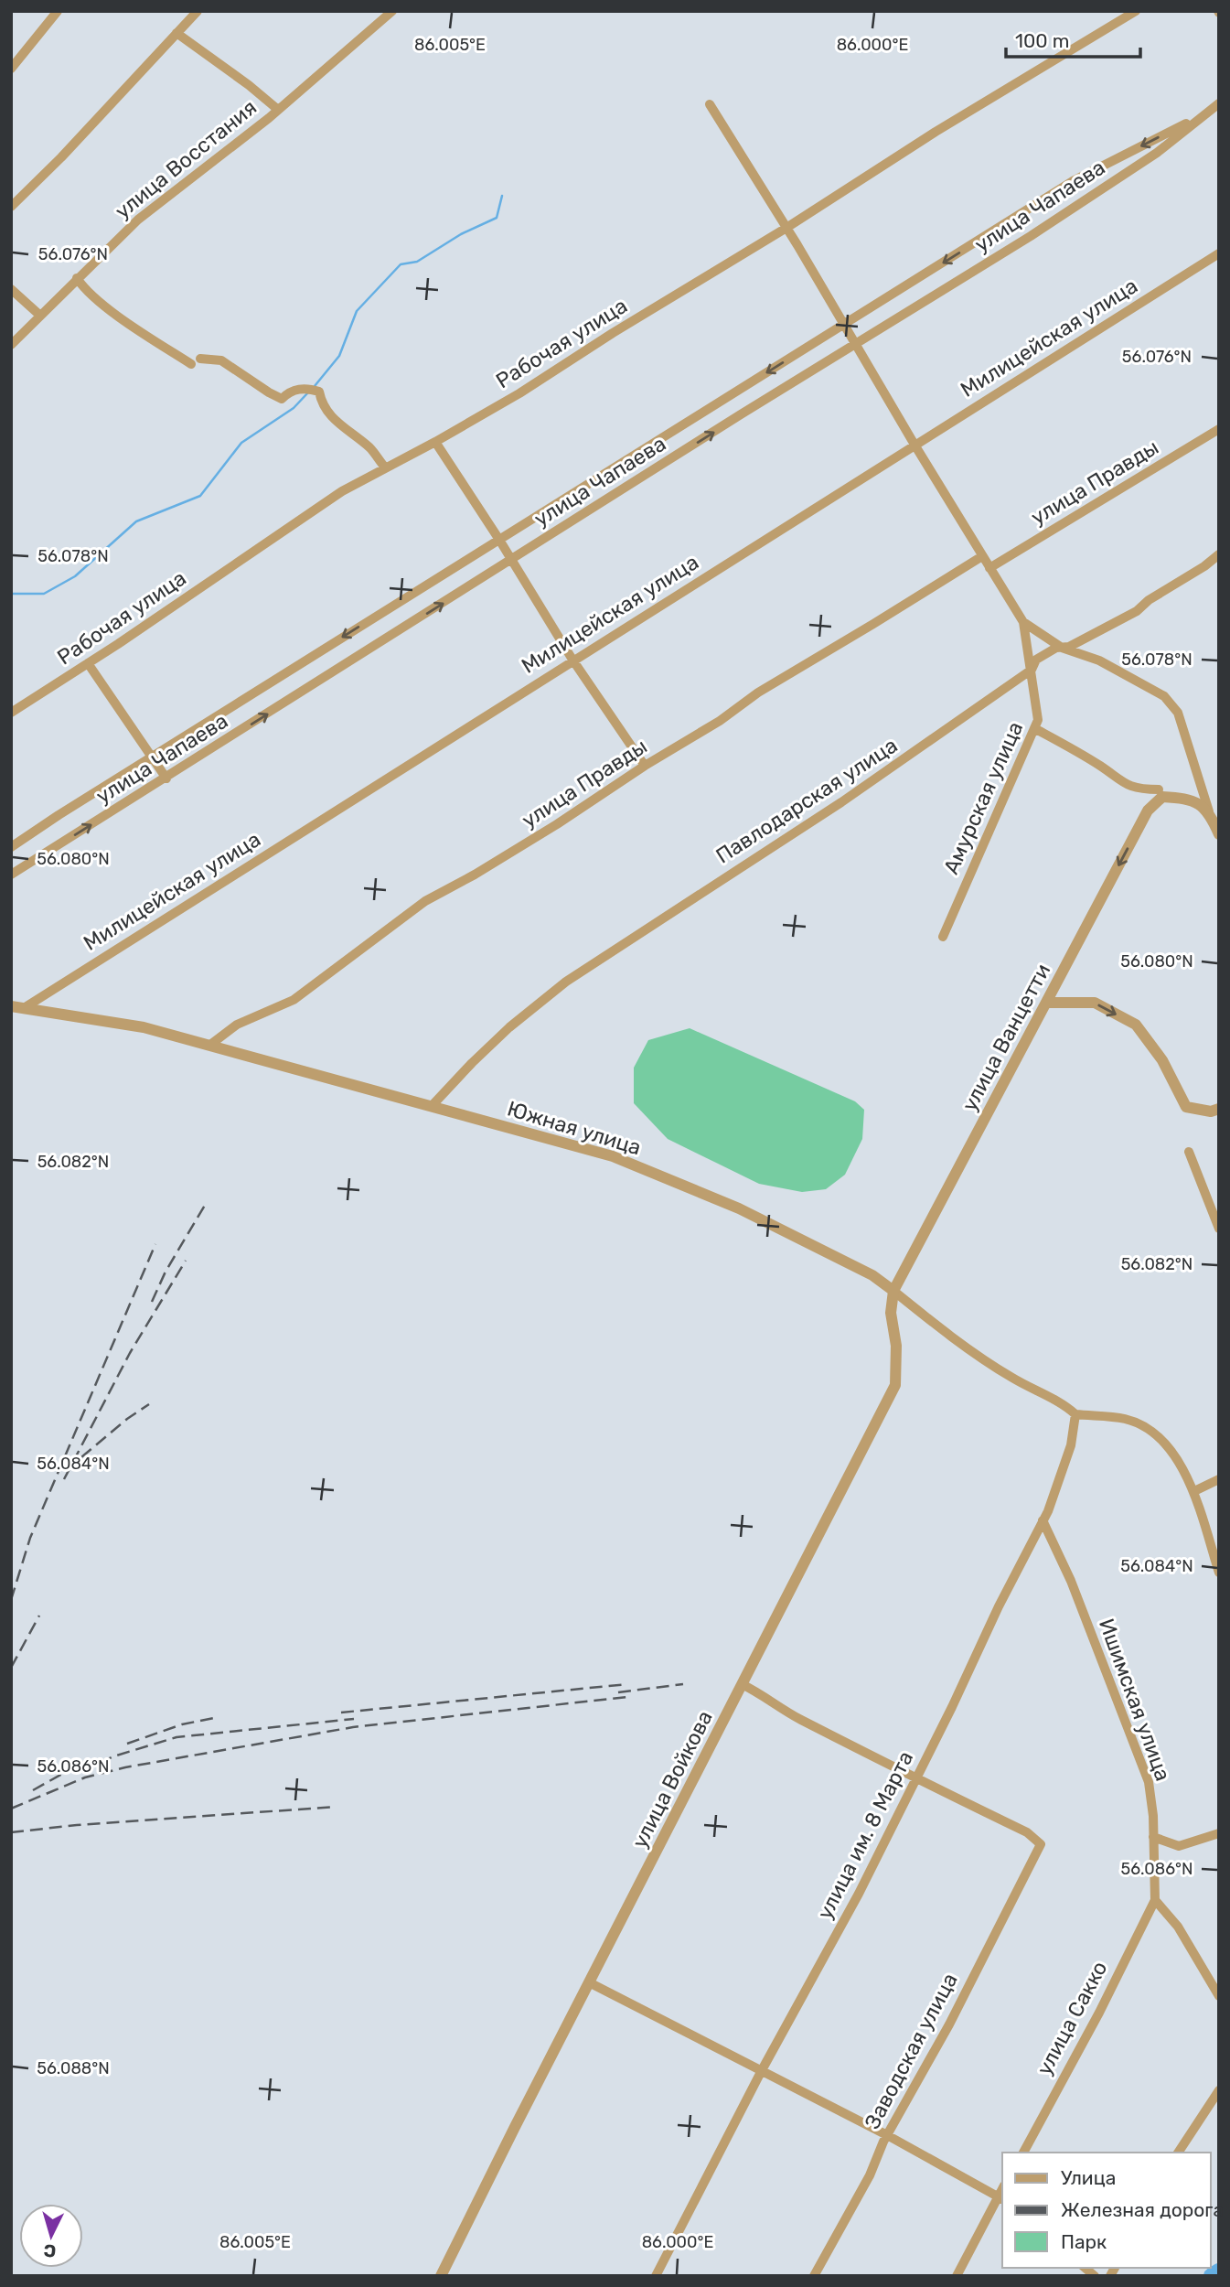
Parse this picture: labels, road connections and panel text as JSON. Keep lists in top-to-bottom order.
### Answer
{
  "streets": {
    "street": [
      "улица Восстания",
      "улица Чапаева",
      "Милицейская улица",
      "Рабочая улица",
      "улица Правды",
      "Амурская улица",
      "Павлодарская улица",
      "улица Ванцетти",
      "Южная улица",
      "Ишимская улица",
      "улица Войкова",
      "улица им. 8 Марта",
      "улица Сакко",
      "Заводская улица"
    ]
  },
  "crossings": [
    ["Милицейская улица", "Южная улица"],
    ["улица Правды", "Южная улица"],
    ["Амурская улица", "Павлодарская улица"],
    ["Павлодарская улица", "Южная улица"],
    ["улица Ванцетти", "Южная улица"],
    ["улица Ванцетти", "улица Войкова"],
    ["Южная улица", "улица Войкова"],
    ["Южная улица", "улица им. 8 Марта"],
    ["Ишимская улица", "улица им. 8 Марта"],
    ["Ишимская улица", "улица Сакко"],
    ["улица им. 8 Марта", "Заводская улица"]
  ],
  "one_way": ["улица Ванцетти"],
  "legend": ["Улица", "Железная дорога", "Парк"],
  "scale_bar": "100 m",
  "north": "bottom",
  "coordinates": [
    "86.005°E",
    "86.000°E",
    "56.076°N",
    "56.078°N",
    "56.080°N",
    "56.082°N",
    "56.084°N",
    "56.086°N",
    "56.088°N"
  ]
}
